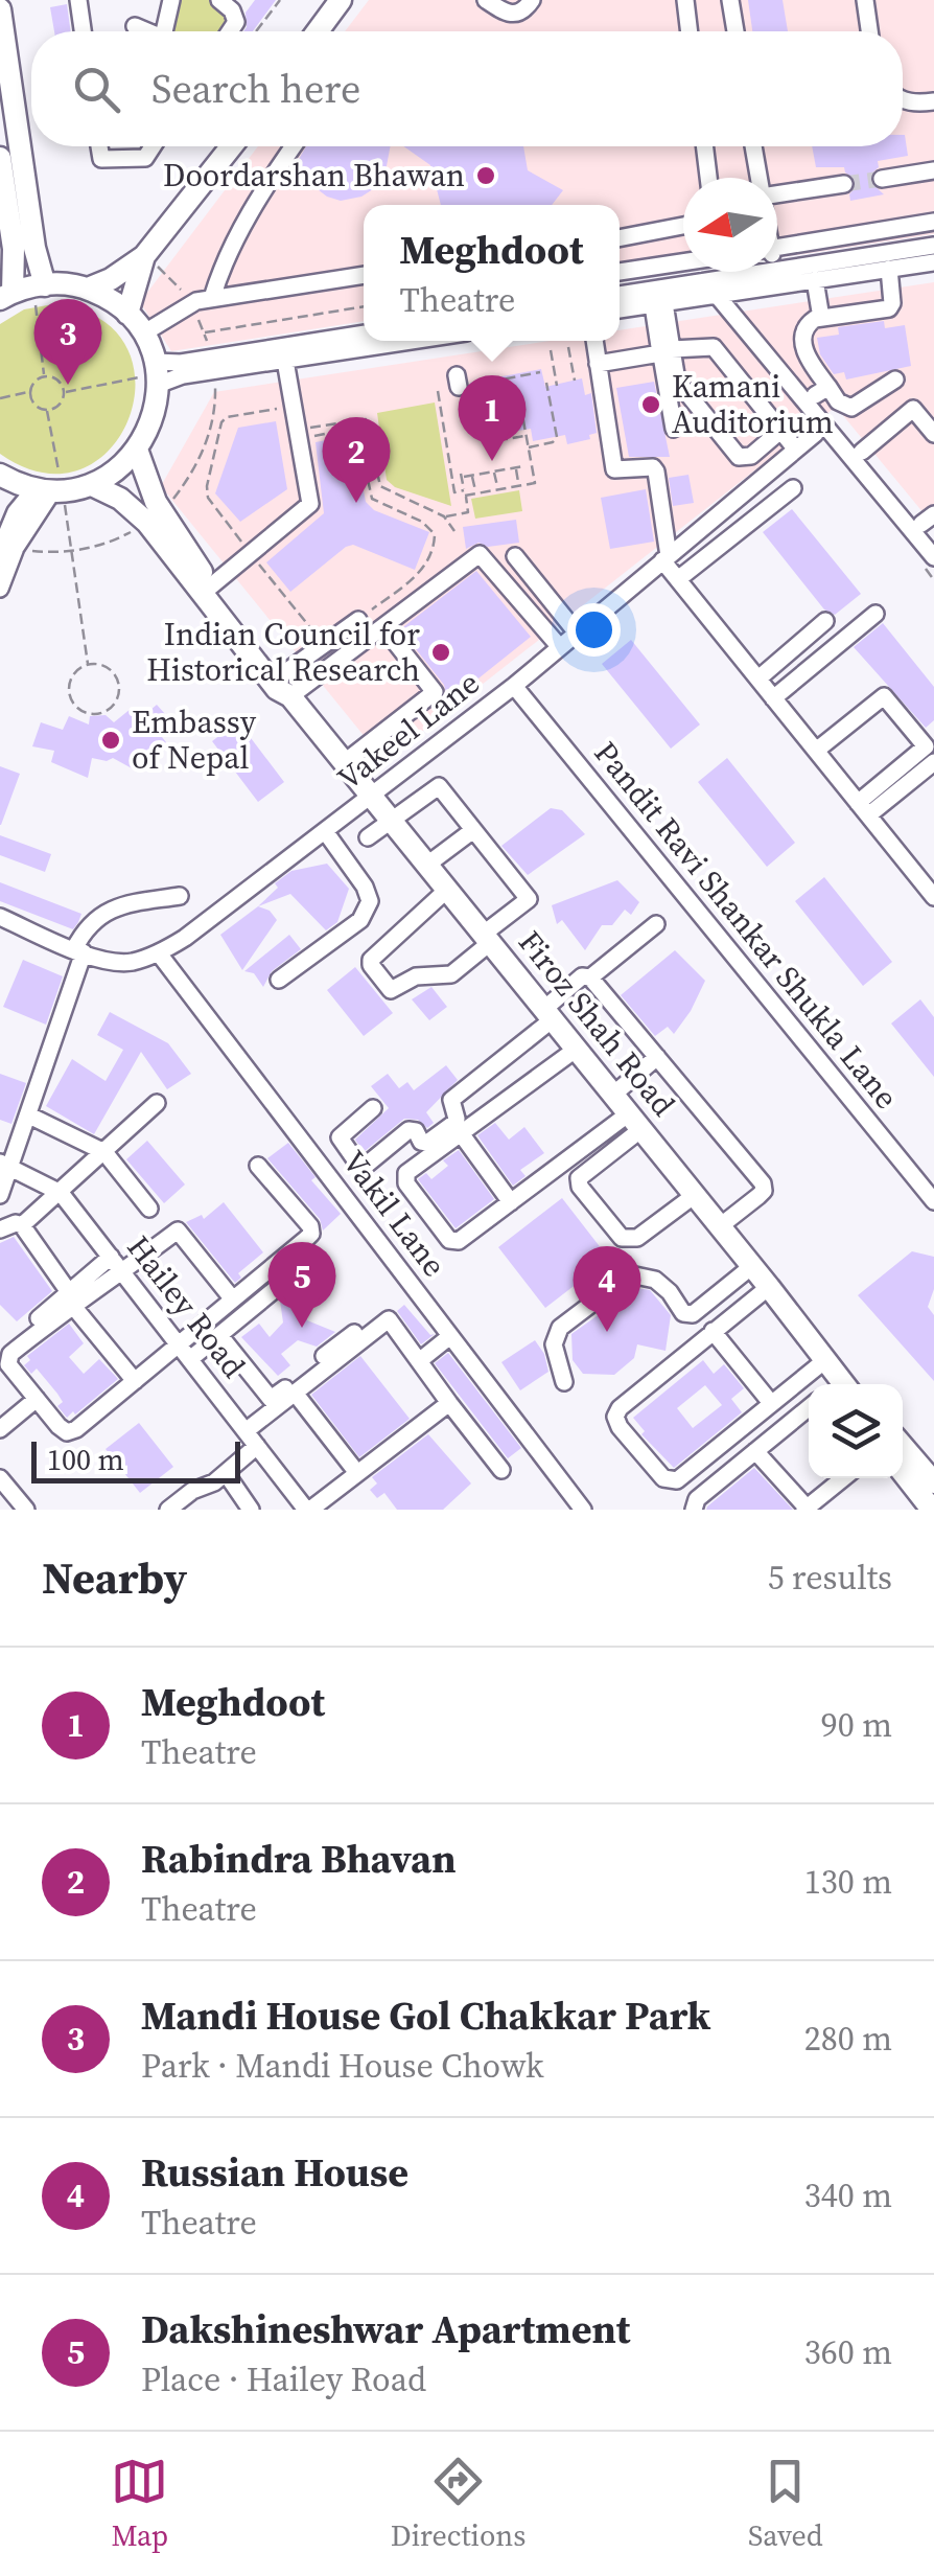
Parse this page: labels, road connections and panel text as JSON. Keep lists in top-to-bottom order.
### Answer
{
  "streets": {
    "main road": ["Firoz Shah Road"],
    "street": [
      "Vakeel Lane",
      "Pandit Ravi Shankar Shukla Lane",
      "Vakil Lane",
      "Hailey Road"
    ]
  },
  "crossings": [
    ["Vakeel Lane", "Pandit Ravi Shankar Shukla Lane"],
    ["Vakeel Lane", "Firoz Shah Road"],
    ["Vakeel Lane", "Vakil Lane"]
  ],
  "places": [
    "Doordarshan Bhawan",
    "Kamani Auditorium",
    "Indian Council for Historical Research",
    "Embassy of Nepal"
  ],
  "scale_bar": "100 m",
  "north": "left",
  "page": {
    "search": "Search here",
    "popup": ["Meghdoot", "Theatre"],
    "pins": [
      "3",
      "1",
      "2",
      "5",
      "4"
    ],
    "scale": "100 m",
    "heading": ["Nearby", "5 results"],
    "list": [
      {
        "mark": "1",
        "name": "Meghdoot",
        "note": "Theatre",
        "value": "90 m"
      },
      {
        "mark": "2",
        "name": "Rabindra Bhavan",
        "note": "Theatre",
        "value": "130 m"
      },
      {
        "mark": "3",
        "name": "Mandi House Gol Chakkar Park",
        "note": "Park · Mandi House Chowk",
        "value": "280 m"
      },
      {
        "mark": "4",
        "name": "Russian House",
        "note": "Theatre",
        "value": "340 m"
      },
      {
        "mark": "5",
        "name": "Dakshineshwar Apartment",
        "note": "Place · Hailey Road",
        "value": "360 m"
      }
    ],
    "nav": ["Map", "Directions", "Saved"]
  }
}
